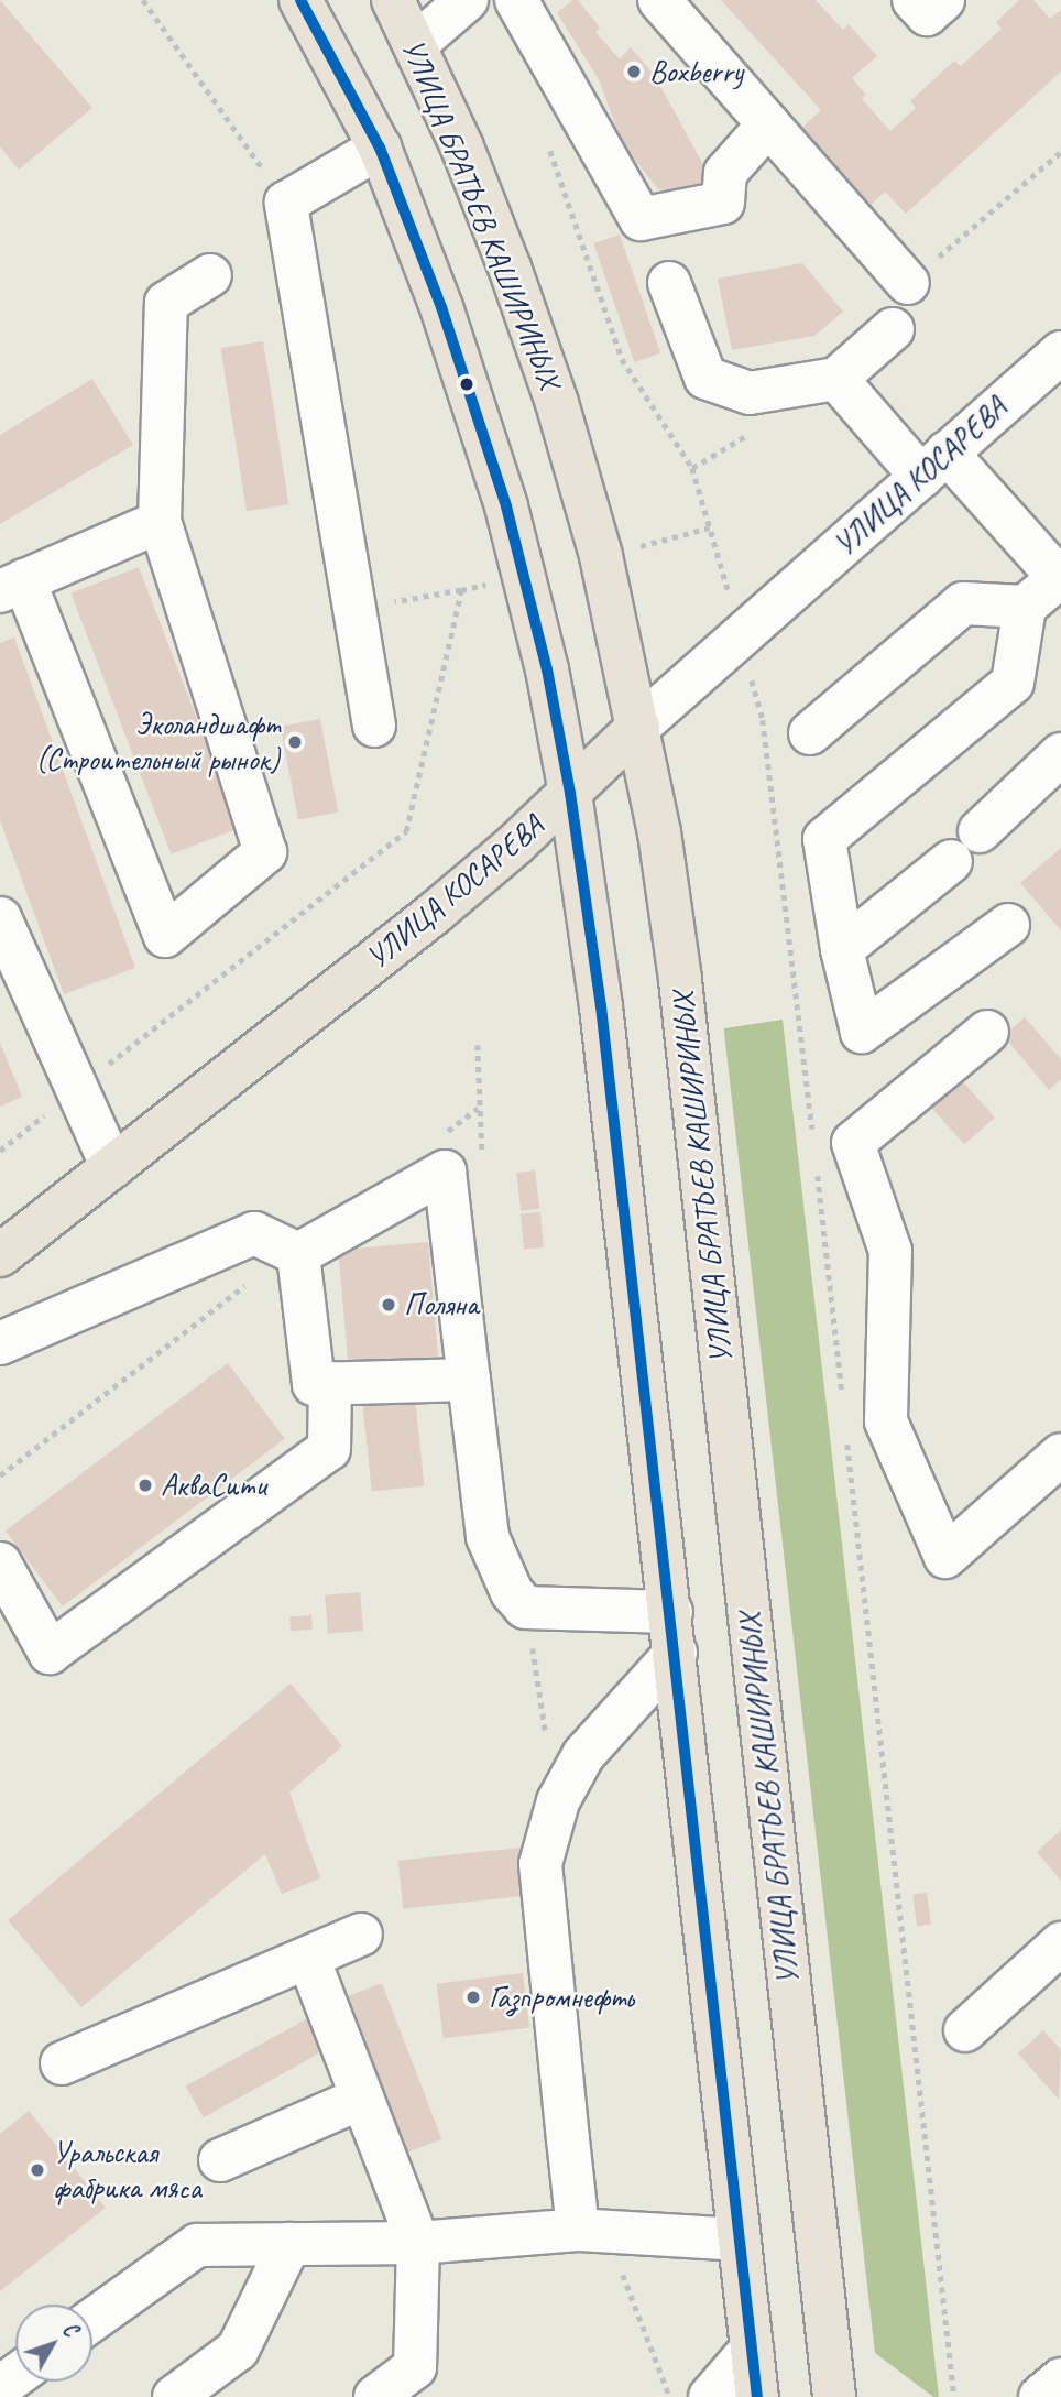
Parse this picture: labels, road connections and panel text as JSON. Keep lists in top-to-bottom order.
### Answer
{
  "streets": {
    "main road": ["УЛИЦА БРАТЬЕВ КАШИРИНЫХ", "УЛИЦА КОСАРЕВА"]
  },
  "crossings": [
    ["УЛИЦА БРАТЬЕВ КАШИРИНЫХ", "УЛИЦА КОСАРЕВА"]
  ],
  "places": [
    "Boxberry",
    "Эколандшафт (Строительный рынок)",
    "Поляна",
    "АкваСити",
    "Газпромнефть",
    "Уральская фабрика мяса"
  ],
  "north": "top right"
}
